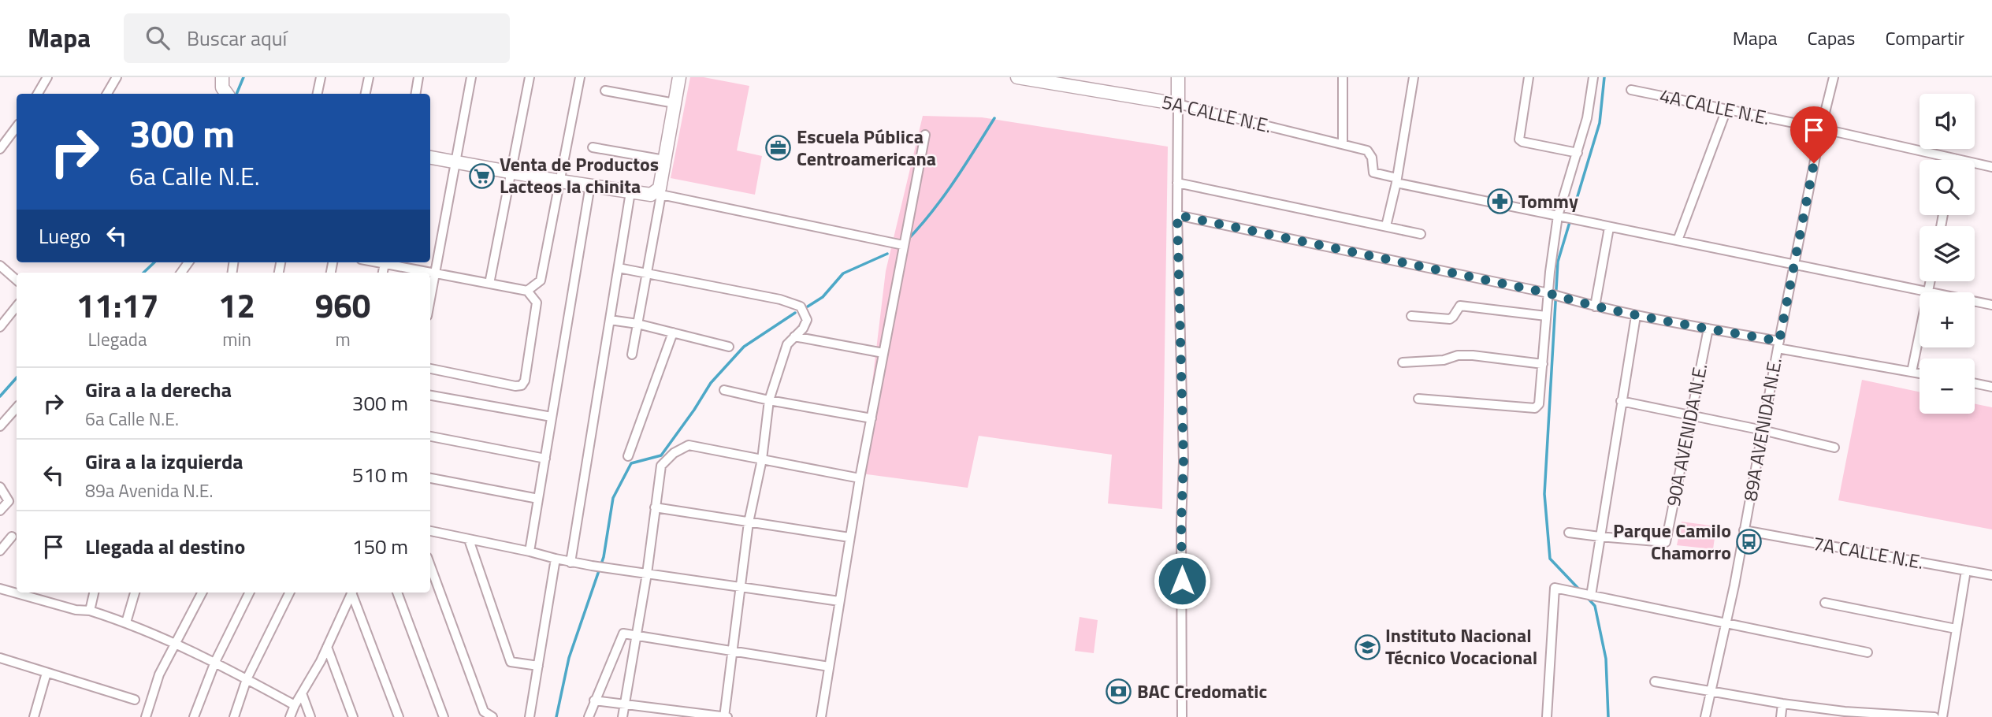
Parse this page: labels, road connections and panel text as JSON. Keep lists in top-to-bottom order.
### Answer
{
  "streets": {
    "street": [
      "4A CALLE N.E.",
      "5A CALLE N.E.",
      "89A AVENIDA N.E.",
      "90A AVENIDA N.E.",
      "7A CALLE N.E."
    ]
  },
  "crossings": [
    ["4A CALLE N.E.", "89A AVENIDA N.E."],
    ["89A AVENIDA N.E.", "7A CALLE N.E."]
  ],
  "places": {
    "office": ["Escuela Pública Centroamericana"],
    "supermarket": ["Venta de Productos Lacteos la chinita"],
    "pharmacy": ["Tommy"],
    "bus stop": ["Parque Camilo Chamorro"],
    "school or university": ["Instituto Nacional Técnico Vocacional"],
    "bank": ["BAC Credomatic"]
  },
  "page": {
    "header": "Mapa",
    "search": "Buscar aquí",
    "nav": ["Mapa", "Capas", "Compartir"],
    "map_buttons": ["+", "−"],
    "turn": ["300 m", "6a Calle N.E."],
    "then": "Luego",
    "eta": [
      "11:17",
      "Llegada",
      "12",
      "min",
      "960",
      "m"
    ],
    "list": [
      {
        "name": "Gira a la derecha",
        "note": "6a Calle N.E.",
        "value": "300 m"
      },
      {
        "name": "Gira a la izquierda",
        "note": "89a Avenida N.E.",
        "value": "510 m"
      },
      {
        "name": "Llegada al destino",
        "value": "150 m"
      }
    ]
  }
}
